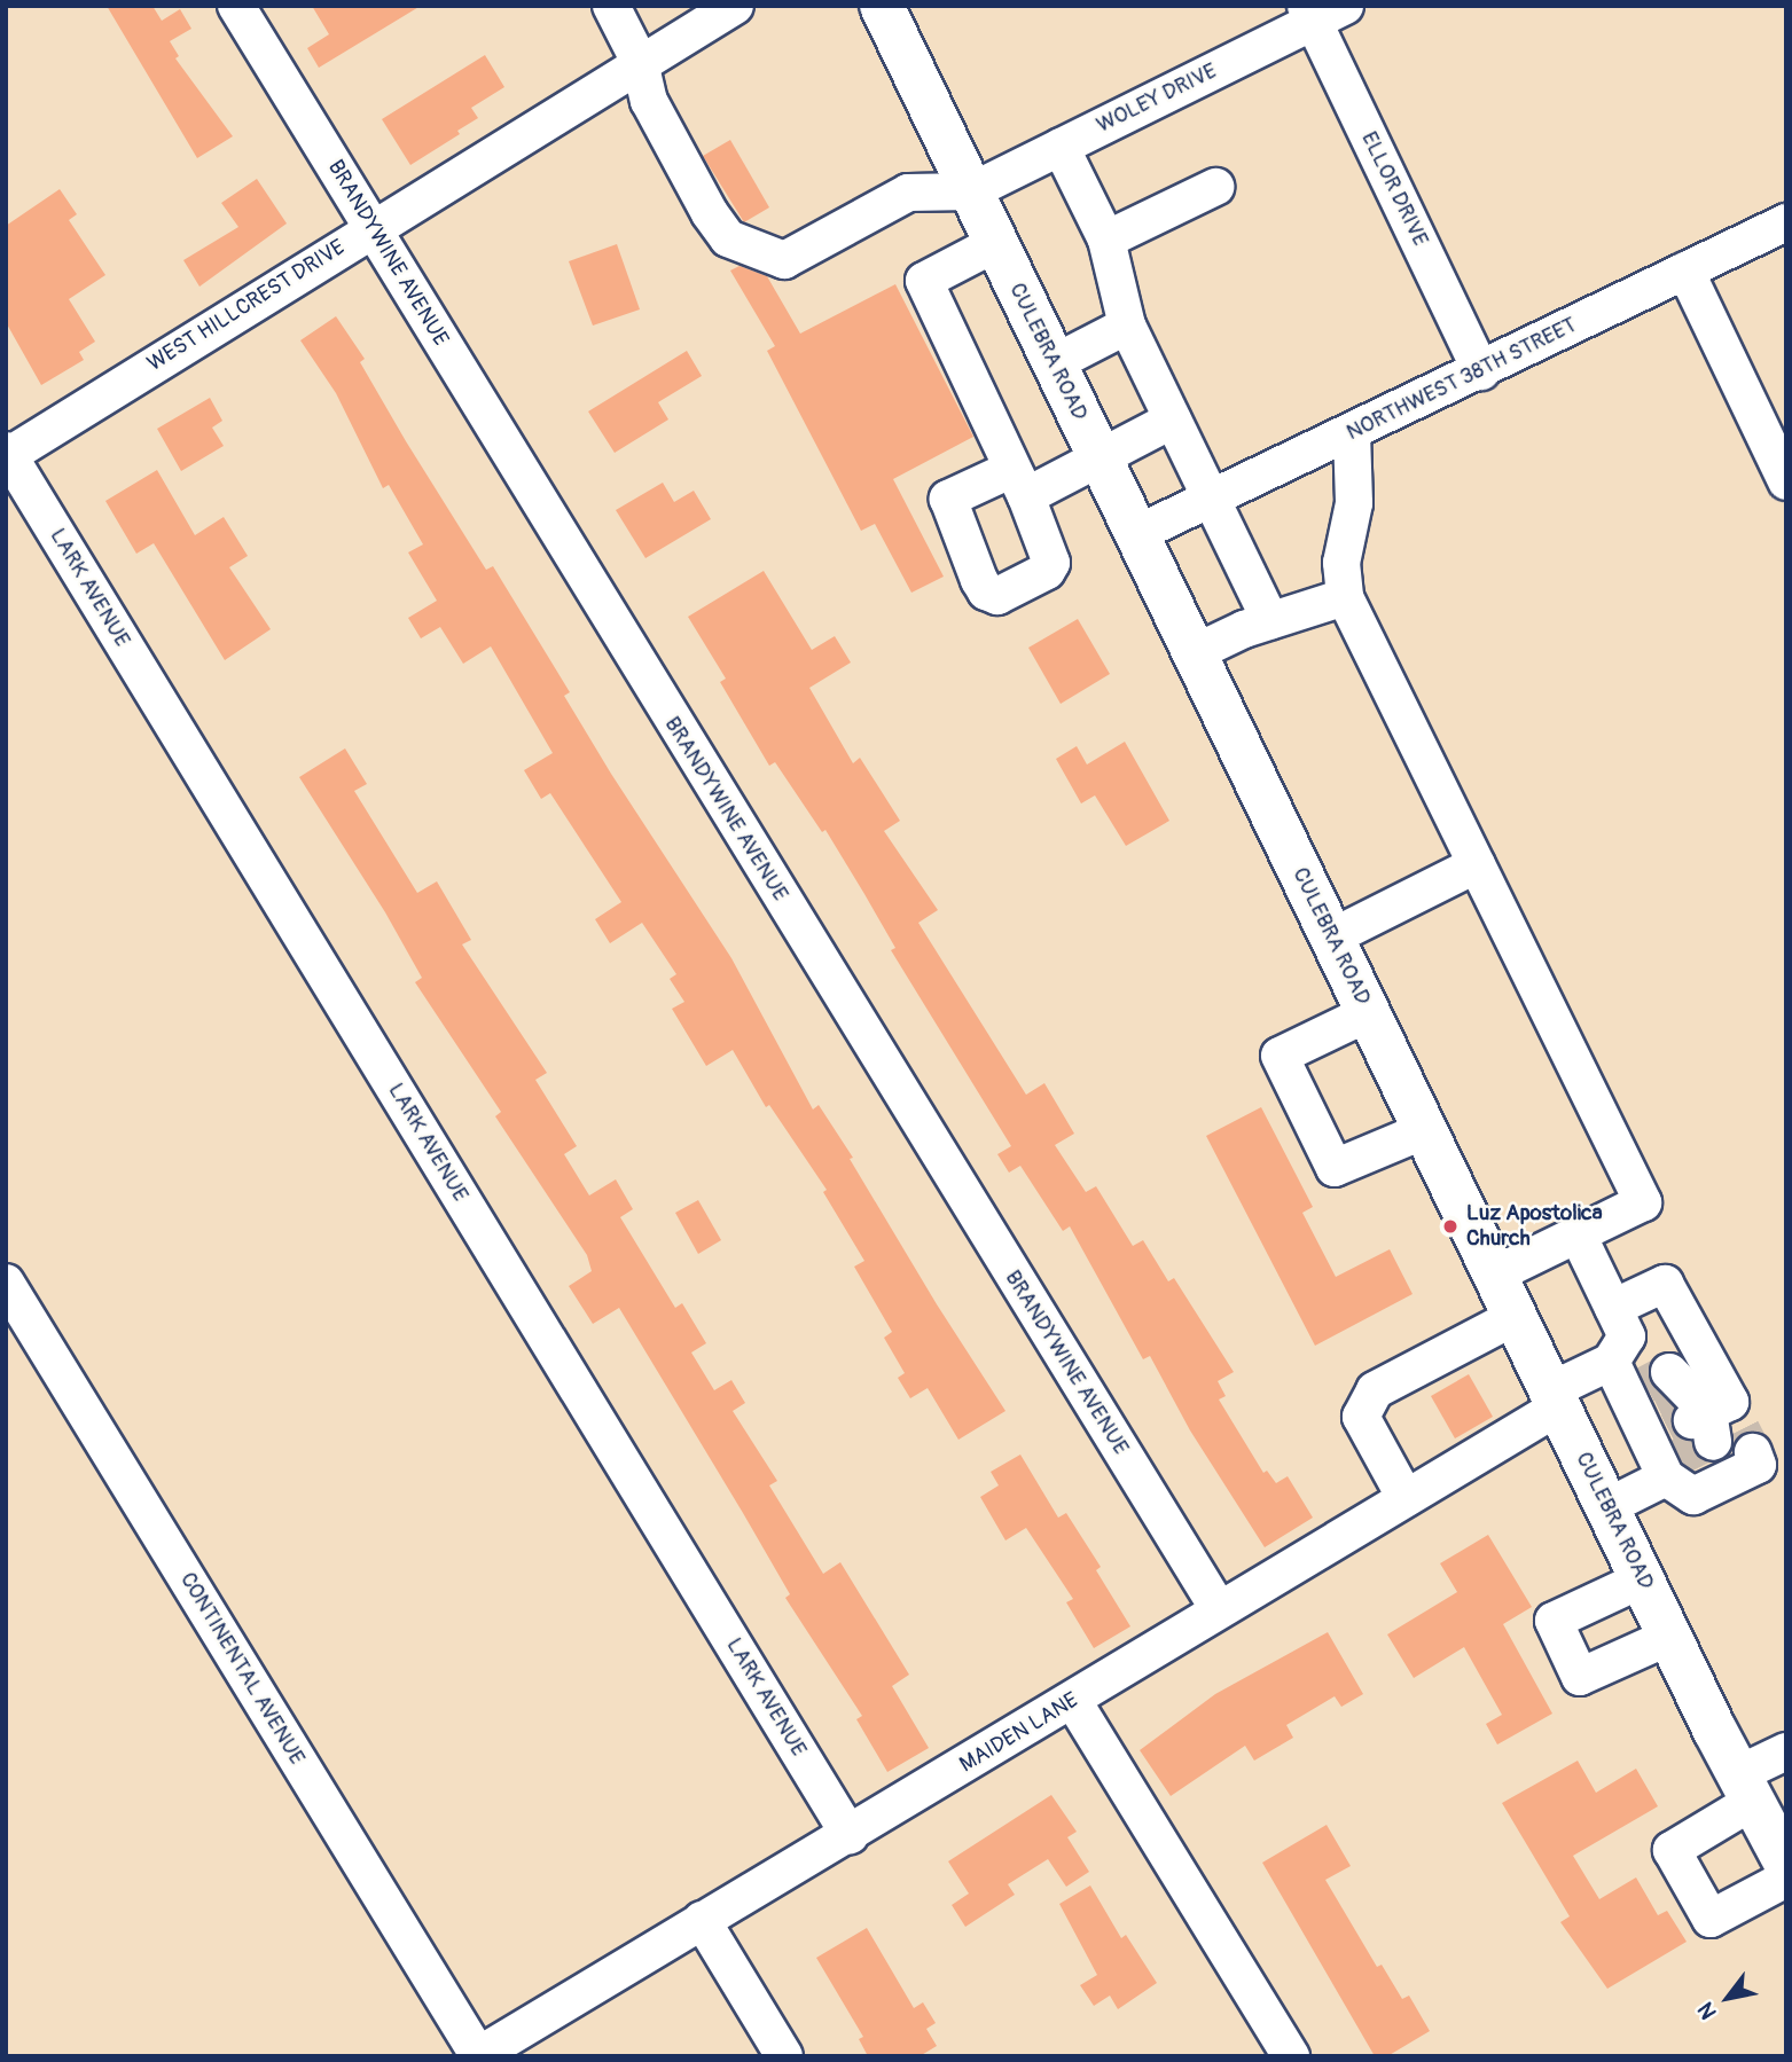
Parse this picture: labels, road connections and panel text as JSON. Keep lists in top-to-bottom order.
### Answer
{
  "streets": {
    "main road": ["CULEBRA ROAD"],
    "street": [
      "WOLEY DRIVE",
      "ELLOR DRIVE",
      "BRANDYWINE AVENUE",
      "WEST HILLCREST DRIVE",
      "NORTHWEST 38TH STREET",
      "LARK AVENUE",
      "CONTINENTAL AVENUE",
      "MAIDEN LANE"
    ]
  },
  "crossings": [
    ["WOLEY DRIVE", "ELLOR DRIVE"],
    ["WOLEY DRIVE", "CULEBRA ROAD"],
    ["ELLOR DRIVE", "NORTHWEST 38TH STREET"],
    ["BRANDYWINE AVENUE", "WEST HILLCREST DRIVE"],
    ["BRANDYWINE AVENUE", "MAIDEN LANE"],
    ["WEST HILLCREST DRIVE", "LARK AVENUE"],
    ["CULEBRA ROAD", "NORTHWEST 38TH STREET"],
    ["CULEBRA ROAD", "MAIDEN LANE"],
    ["LARK AVENUE", "MAIDEN LANE"],
    ["CONTINENTAL AVENUE", "MAIDEN LANE"]
  ],
  "places": ["Luz Apostolica Church"],
  "north": "bottom left"
}
